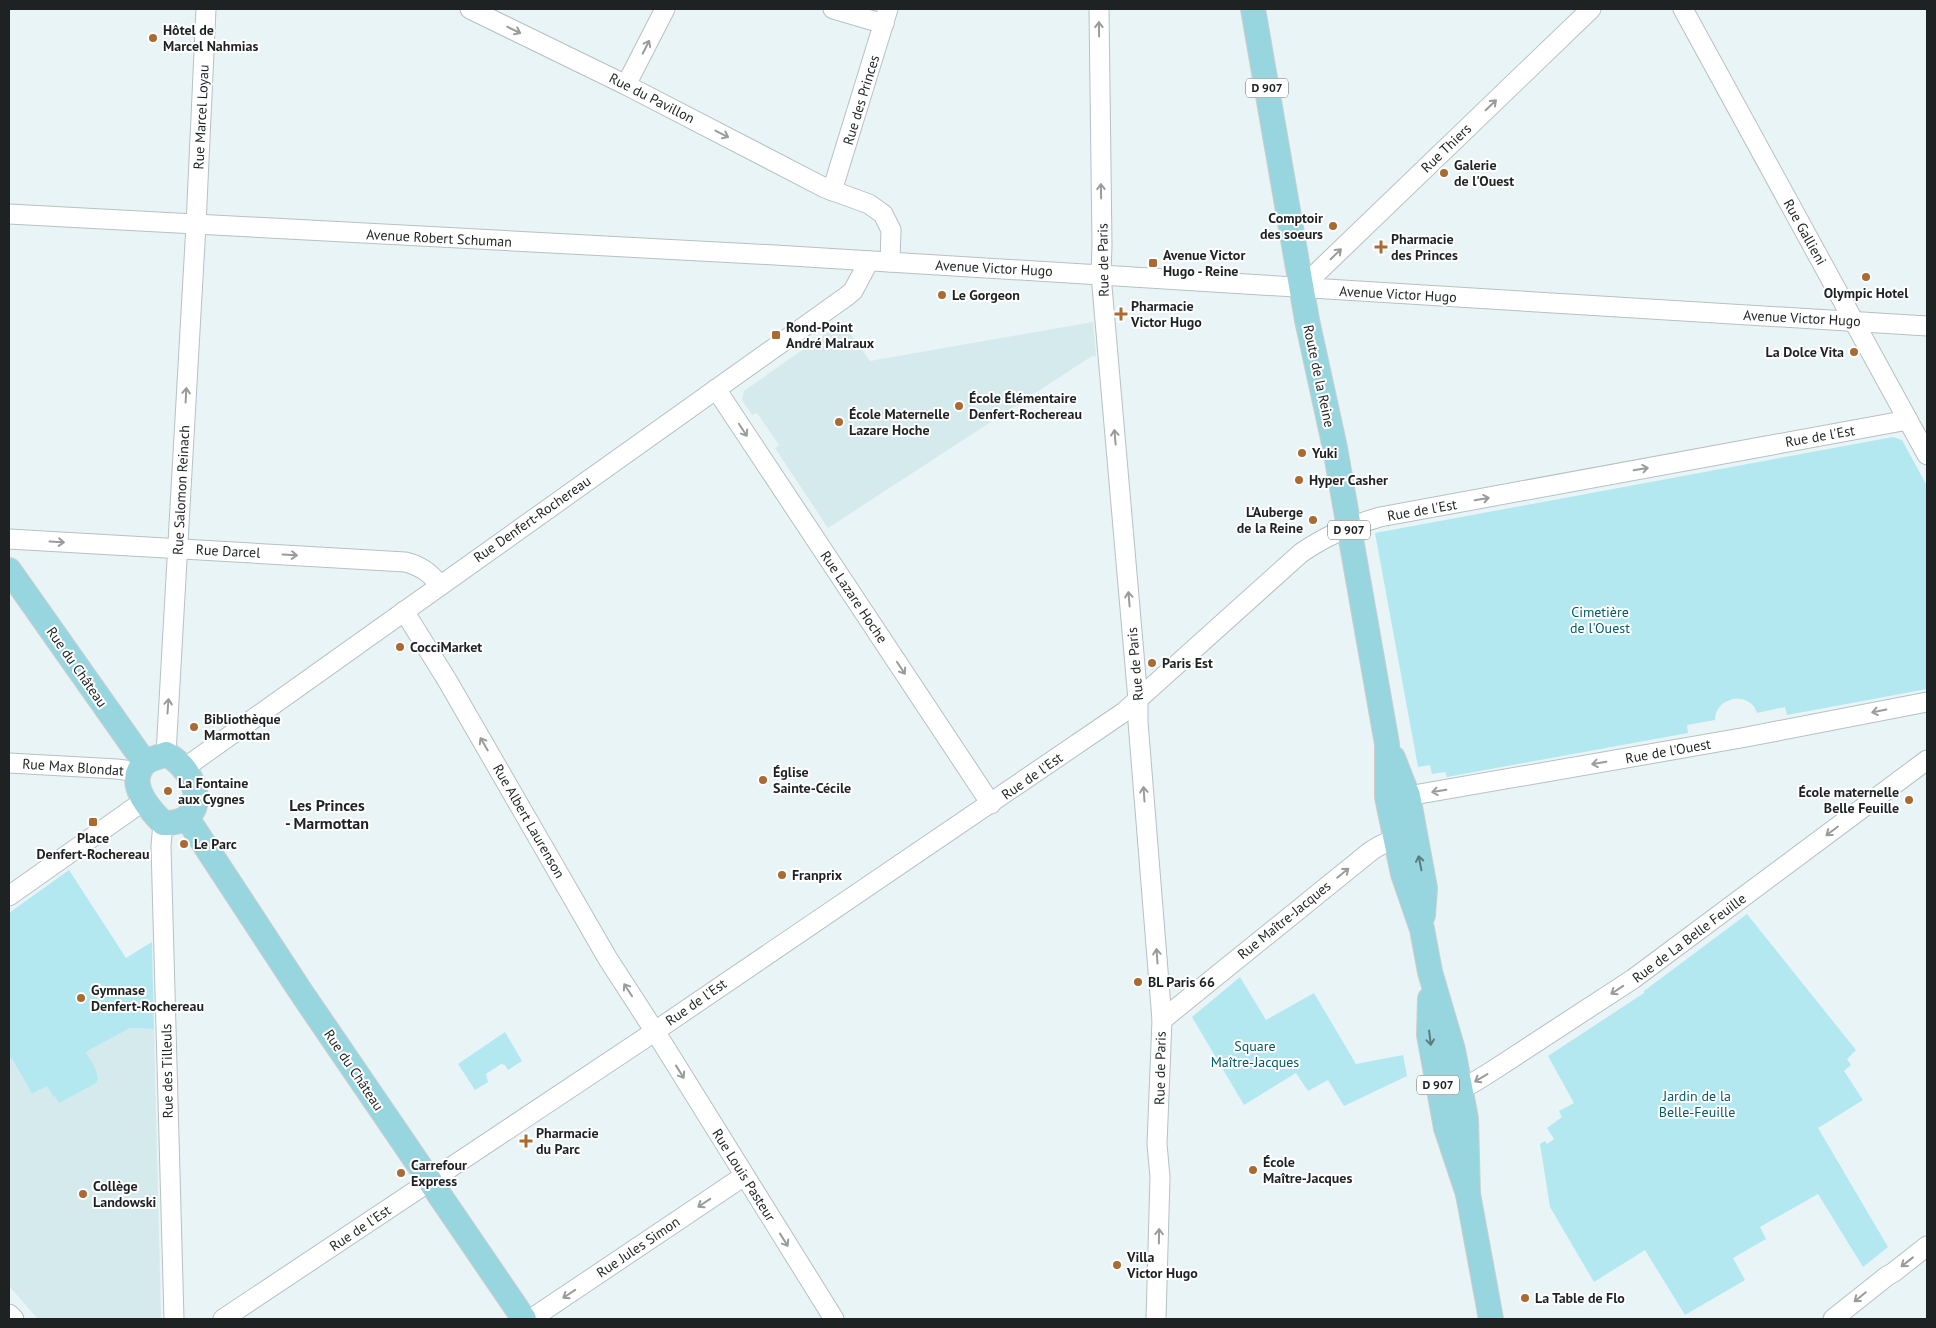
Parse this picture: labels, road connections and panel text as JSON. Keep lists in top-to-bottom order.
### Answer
{
  "streets": {
    "main road": ["D 907", "Route de la Reine", "Rue du Château"],
    "street": [
      "Rue du Pavillon",
      "Rue des Princes",
      "Rue Marcel Loyau",
      "Rue Thiers",
      "Rue Gallieni",
      "Avenue Robert Schuman",
      "Rue de Paris",
      "Avenue Victor Hugo",
      "Rue de l'Est",
      "Rue Salomon Reinach",
      "Rue Denfert-Rochereau",
      "Rue Darcel",
      "Rue Lazare Hoche",
      "Rue de l'Ouest",
      "Rue Max Blondat",
      "Rue Albert Laurenson",
      "Rue Maître-Jacques",
      "Rue de La Belle Feuille",
      "Rue des Tilleuls",
      "Rue Louis Pasteur",
      "Rue Jules Simon"
    ]
  },
  "crossings": [
    ["Rue du Pavillon", "Rue des Princes"],
    ["Rue Marcel Loyau", "Avenue Robert Schuman"],
    ["Rue Marcel Loyau", "Rue Salomon Reinach"],
    ["Rue Thiers", "Avenue Victor Hugo"],
    ["Rue Thiers", "Route de la Reine"],
    ["Rue Gallieni", "Avenue Victor Hugo"],
    ["Rue Gallieni", "Rue de l'Est"],
    ["Avenue Robert Schuman", "Avenue Victor Hugo"],
    ["Avenue Robert Schuman", "Rue Salomon Reinach"],
    ["Avenue Robert Schuman", "Rue Denfert-Rochereau"],
    ["Rue de Paris", "Avenue Victor Hugo"],
    ["Rue de Paris", "Rue de l'Est"],
    ["Rue de Paris", "Rue Maître-Jacques"],
    ["Avenue Victor Hugo", "Route de la Reine"],
    ["Avenue Victor Hugo", "Rue Denfert-Rochereau"],
    ["Route de la Reine", "Rue de l'Est"],
    ["Route de la Reine", "Rue de l'Ouest"],
    ["Route de la Reine", "Rue Maître-Jacques"],
    ["Route de la Reine", "Rue de La Belle Feuille"],
    ["Rue de l'Est", "Rue Lazare Hoche"],
    ["Rue de l'Est", "Rue du Château"],
    ["Rue de l'Est", "Rue Albert Laurenson"],
    ["Rue de l'Est", "Rue Louis Pasteur"],
    ["Rue Salomon Reinach", "Rue Denfert-Rochereau"],
    ["Rue Salomon Reinach", "Rue Darcel"],
    ["Rue Salomon Reinach", "Rue du Château"],
    ["Rue Salomon Reinach", "Rue Max Blondat"],
    ["Rue Salomon Reinach", "Rue des Tilleuls"],
    ["Rue Denfert-Rochereau", "Rue Darcel"],
    ["Rue Denfert-Rochereau", "Rue Lazare Hoche"],
    ["Rue Denfert-Rochereau", "Rue du Château"],
    ["Rue Denfert-Rochereau", "Rue Max Blondat"],
    ["Rue Denfert-Rochereau", "Rue Albert Laurenson"],
    ["Rue Denfert-Rochereau", "Rue des Tilleuls"],
    ["Rue du Château", "Rue Max Blondat"],
    ["Rue du Château", "Rue des Tilleuls"],
    ["Rue Max Blondat", "Rue des Tilleuls"],
    ["Rue Albert Laurenson", "Rue Louis Pasteur"],
    ["Rue Louis Pasteur", "Rue Jules Simon"]
  ],
  "one_way": [
    "Rue du Pavillon",
    "Rue Thiers",
    "Rue de Paris",
    "Rue Salomon Reinach",
    "Rue Darcel",
    "Rue Lazare Hoche",
    "Rue de l'Ouest",
    "Rue Albert Laurenson",
    "Rue Maître-Jacques",
    "Rue de La Belle Feuille",
    "Rue Louis Pasteur",
    "Rue Jules Simon"
  ],
  "districts": ["Les Princes - Marmottan"],
  "parks": ["Cimetière de l'Ouest", "Square Maître-Jacques", "Jardin de la Belle-Feuille"],
  "places": {
    "other": [
      "Hôtel de Marcel Nahmias",
      "Galerie de l'Ouest",
      "Comptoir des soeurs",
      "Olympic Hotel",
      "Le Gorgeon",
      "La Dolce Vita",
      "École Élémentaire Denfert-Rochereau",
      "École Maternelle Lazare Hoche",
      "Yuki",
      "Hyper Casher",
      "L'Auberge de la Reine",
      "CocciMarket",
      "Paris Est",
      "Bibliothèque Marmottan",
      "Église Sainte-Cécile",
      "La Fontaine aux Cygnes",
      "École maternelle Belle Feuille",
      "Le Parc",
      "Franprix",
      "BL Paris 66",
      "Gymnase Denfert-Rochereau",
      "École Maître-Jacques",
      "Carrefour Express",
      "Collège Landowski",
      "Villa Victor Hugo",
      "La Table de Flo"
    ],
    "health": ["Pharmacie des Princes", "Pharmacie Victor Hugo", "Pharmacie du Parc"],
    "transit": ["Avenue Victor Hugo - Reine", "Rond-Point André Malraux", "Place Denfert-Rochereau"]
  }
}
